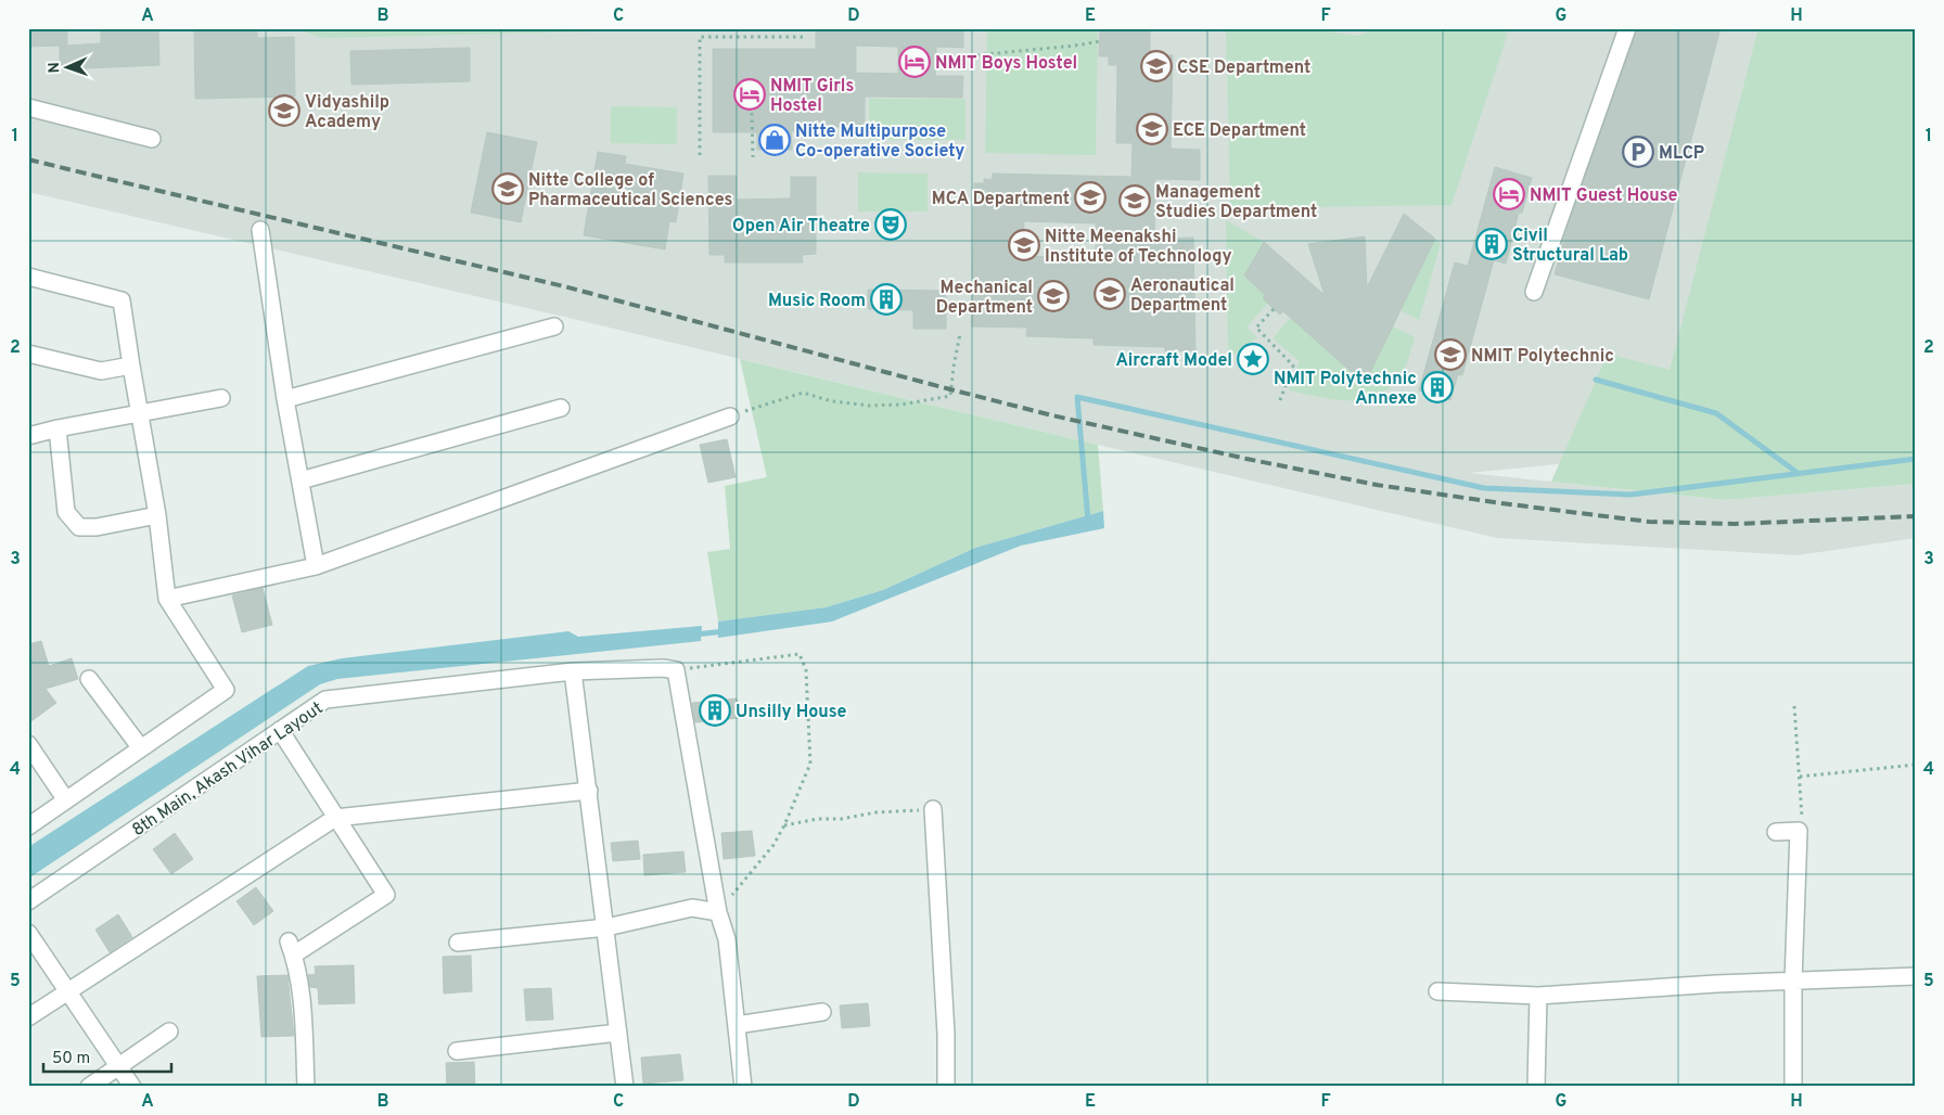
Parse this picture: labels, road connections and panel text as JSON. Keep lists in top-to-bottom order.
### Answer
{
  "streets": {
    "street": ["8th Main, Akash Vihar Layout"]
  },
  "places": {
    "hotel": ["NMIT Boys Hostel", "NMIT Girls Hostel", "NMIT Guest House"],
    "school or university": [
      "CSE Department",
      "Vidyashilp Academy",
      "ECE Department",
      "Nitte College of Pharmaceutical Sciences",
      "MCA Department",
      "Management Studies Department",
      "Nitte Meenakshi Institute of Technology",
      "Aeronautical Department",
      "Mechanical Department",
      "NMIT Polytechnic"
    ],
    "shop": ["Nitte Multipurpose Co-operative Society"],
    "parking": ["MLCP"],
    "theatre": ["Open Air Theatre"],
    "building": [
      "Civil Structural Lab",
      "Music Room",
      "NMIT Polytechnic Annexe",
      "Unsilly House"
    ],
    "place": ["Aircraft Model"]
  },
  "scale_bar": "50 m",
  "north": "left",
  "grid": {
    "columns": [
      "A",
      "B",
      "C",
      "D",
      "E",
      "F",
      "G",
      "H"
    ],
    "rows": [
      "1",
      "2",
      "3",
      "4",
      "5"
    ]
  }
}
